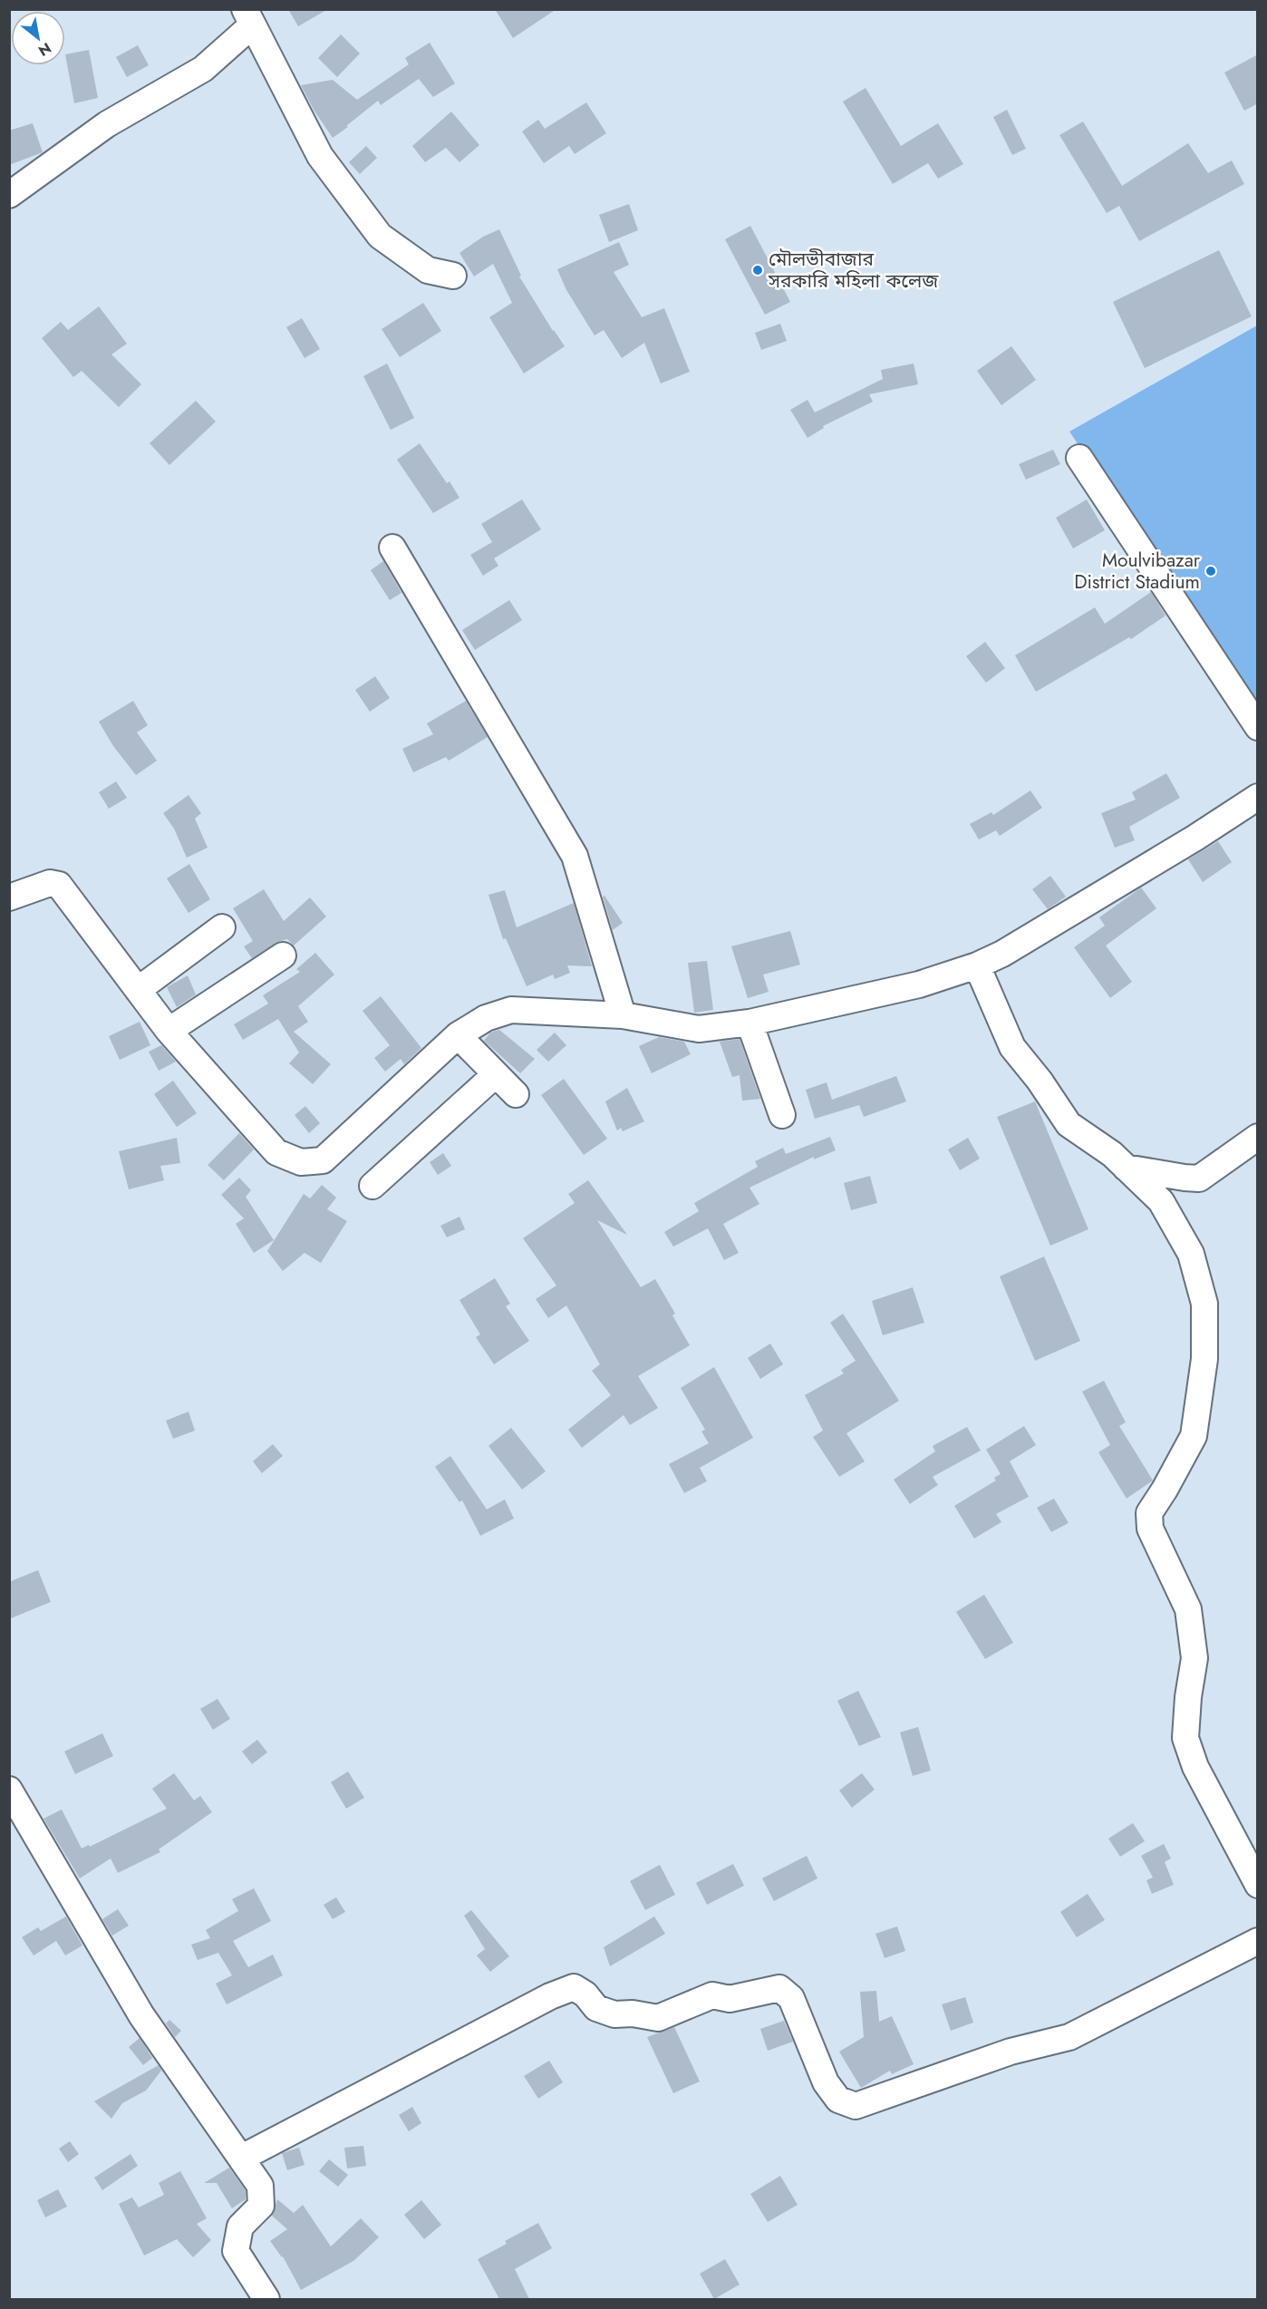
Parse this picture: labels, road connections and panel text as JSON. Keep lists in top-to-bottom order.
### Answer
{
  "places": ["মৌলভীবাজার সরকারি মহিলা কলেজ", "Moulvibazar District Stadium"],
  "north": "bottom right"
}
